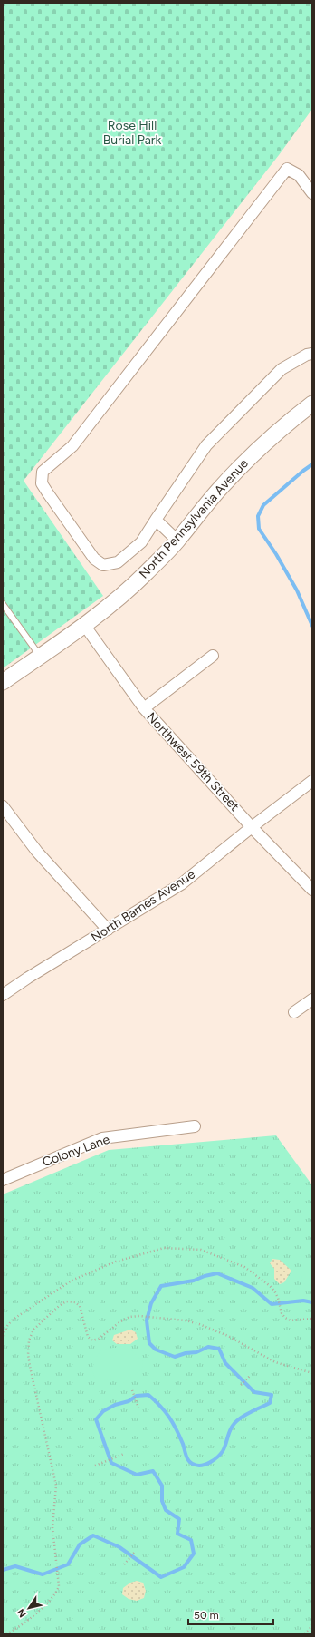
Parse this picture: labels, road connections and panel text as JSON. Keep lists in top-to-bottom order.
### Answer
{
  "streets": {
    "main road": ["North Pennsylvania Avenue"],
    "street": ["Northwest 59th Street", "North Barnes Avenue", "Colony Lane"]
  },
  "crossings": [
    ["North Pennsylvania Avenue", "Northwest 59th Street"],
    ["Northwest 59th Street", "North Barnes Avenue"]
  ],
  "parks": ["Rose Hill Burial Park"],
  "scale_bar": "50 m",
  "north": "bottom left"
}
